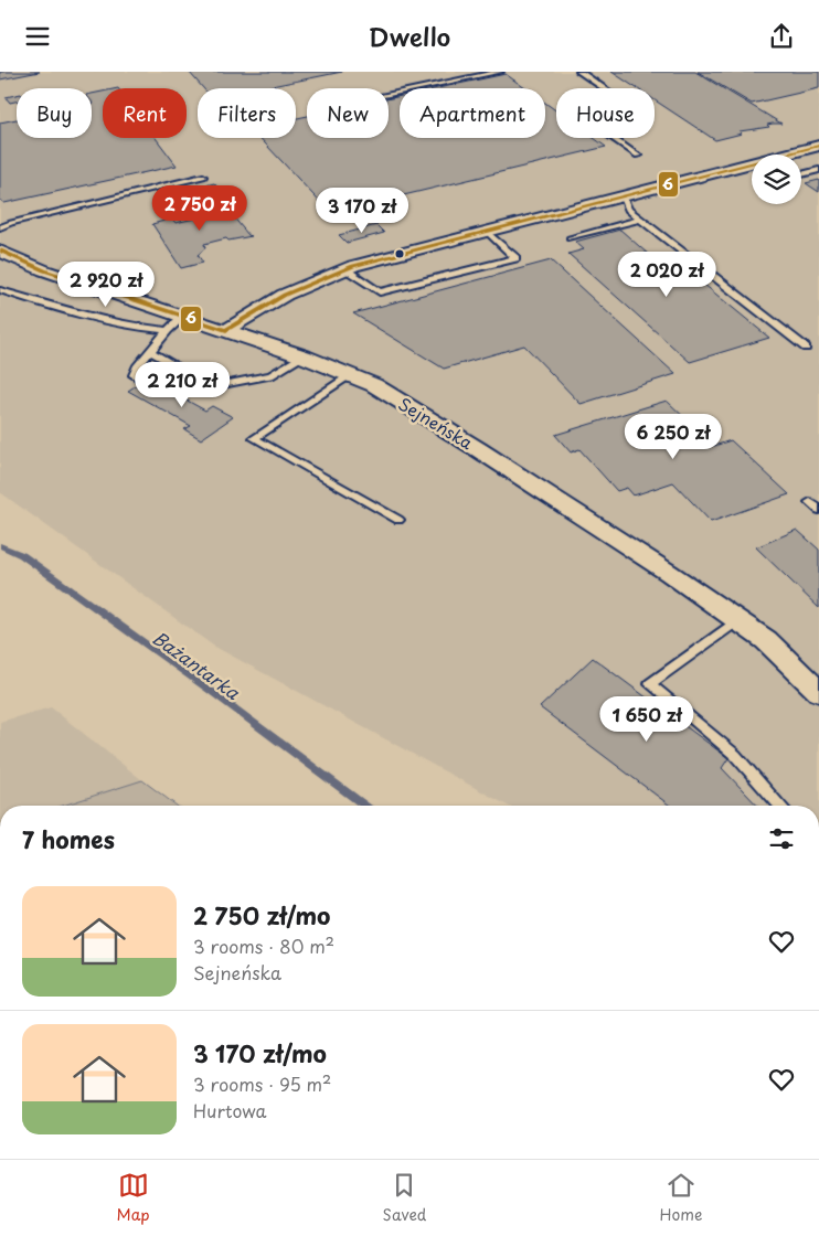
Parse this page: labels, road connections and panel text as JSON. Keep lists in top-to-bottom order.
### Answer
{
  "streets": {
    "street": ["Sejneńska"]
  },
  "water": ["Bażantarka"],
  "lines": ["transit line 6"],
  "page": {
    "header": "Dwello",
    "chip": [
      "Buy",
      "Rent",
      "Filters",
      "New",
      "Apartment",
      "House"
    ],
    "price": [
      "2 750 zł",
      "3 170 zł",
      "2 020 zł",
      "2 920 zł",
      "2 210 zł",
      "6 250 zł",
      "1 650 zł"
    ],
    "heading": "7 homes",
    "list": [
      {
        "name": "2 750 zł/mo",
        "note": "3 rooms · 80 m² · Sejneńska"
      },
      {
        "name": "3 170 zł/mo",
        "note": "3 rooms · 95 m² · Hurtowa"
      }
    ],
    "tabs": ["Map", "Saved", "Home"]
  }
}
